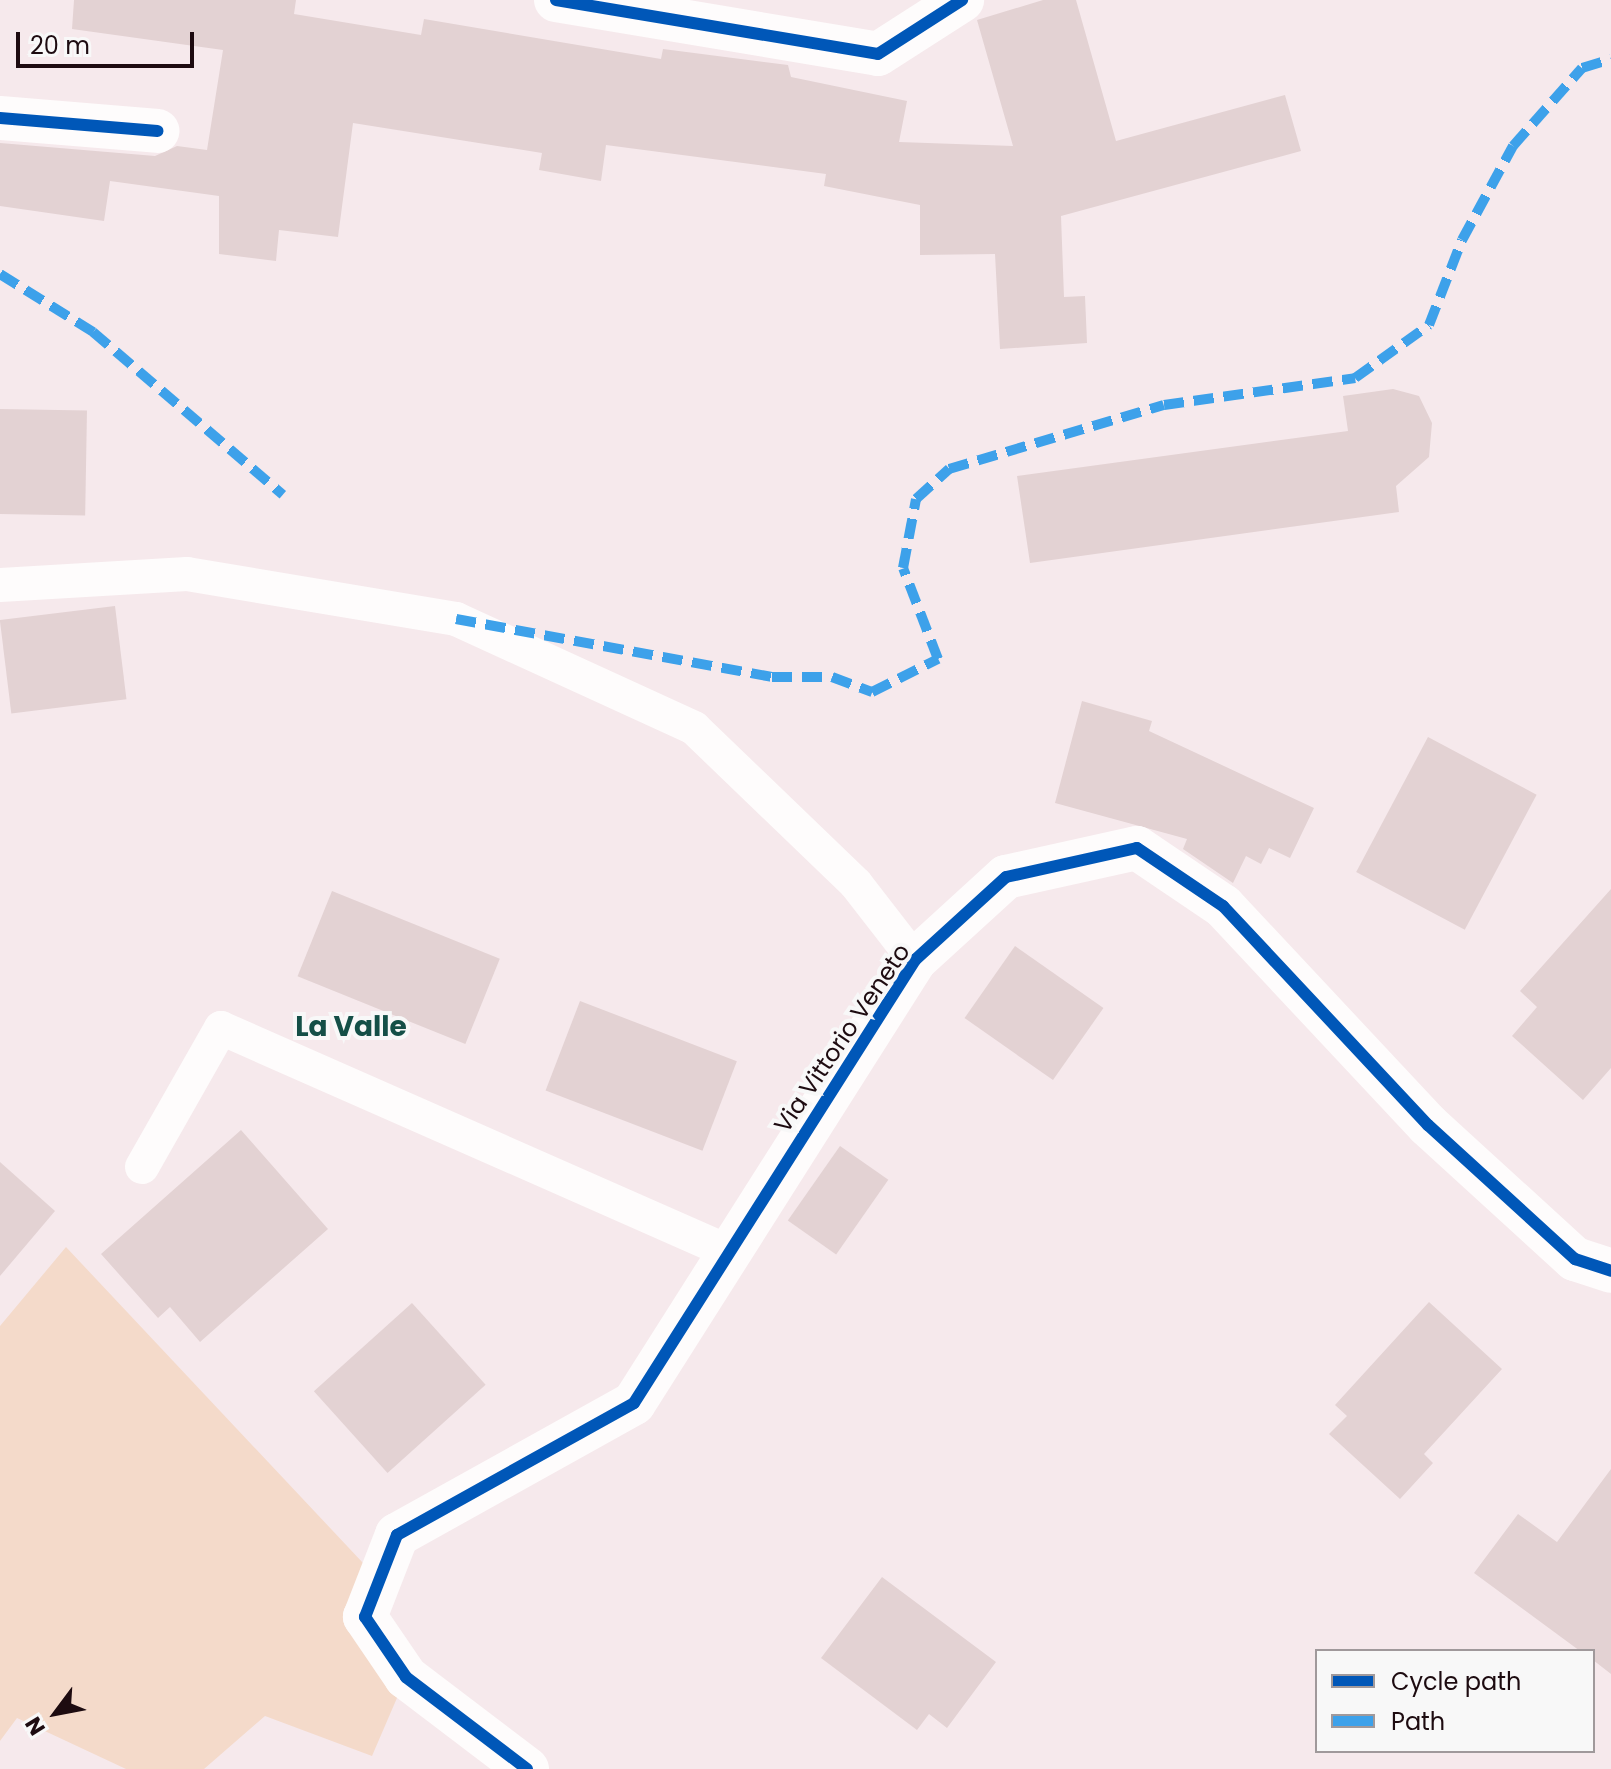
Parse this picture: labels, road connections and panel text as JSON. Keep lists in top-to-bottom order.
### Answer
{
  "streets": {
    "street": ["Via Vittorio Veneto"]
  },
  "districts": ["La Valle"],
  "legend": ["Cycle path", "Path"],
  "scale_bar": "20 m",
  "north": "bottom left"
}
